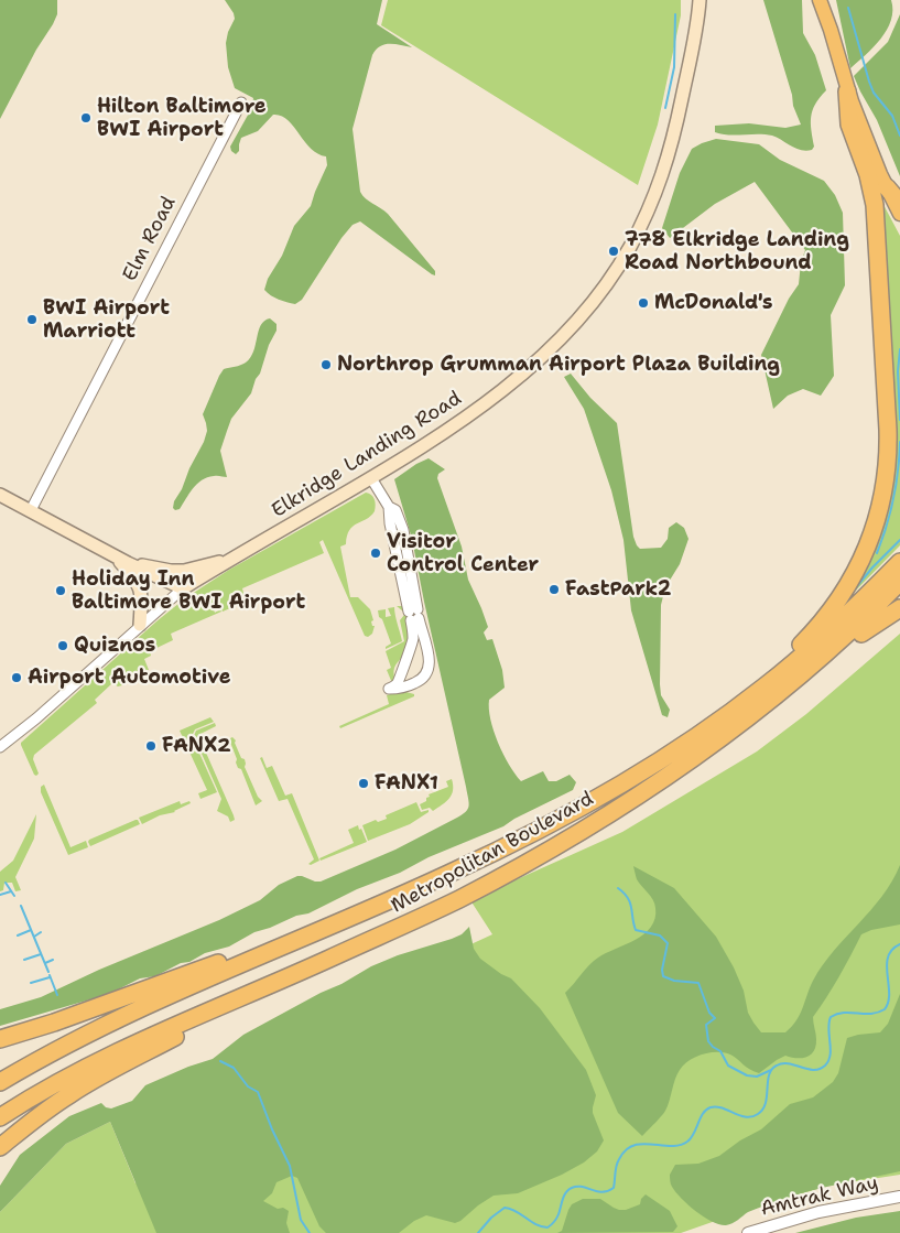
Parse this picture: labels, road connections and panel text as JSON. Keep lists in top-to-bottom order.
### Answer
{
  "streets": {
    "highway": ["Metropolitan Boulevard"],
    "main road": ["Elkridge Landing Road"],
    "street": ["Elm Road", "Amtrak Way"]
  },
  "places": [
    "Hilton Baltimore BWI Airport",
    "778 Elkridge Landing Road Northbound",
    "McDonald's",
    "BWI Airport Marriott",
    "Northrop Grumman Airport Plaza Building",
    "Visitor Control Center",
    "FastPark2",
    "Holiday Inn Baltimore BWI Airport",
    "Quiznos",
    "Airport Automotive",
    "FANX2",
    "FANX1"
  ]
}
